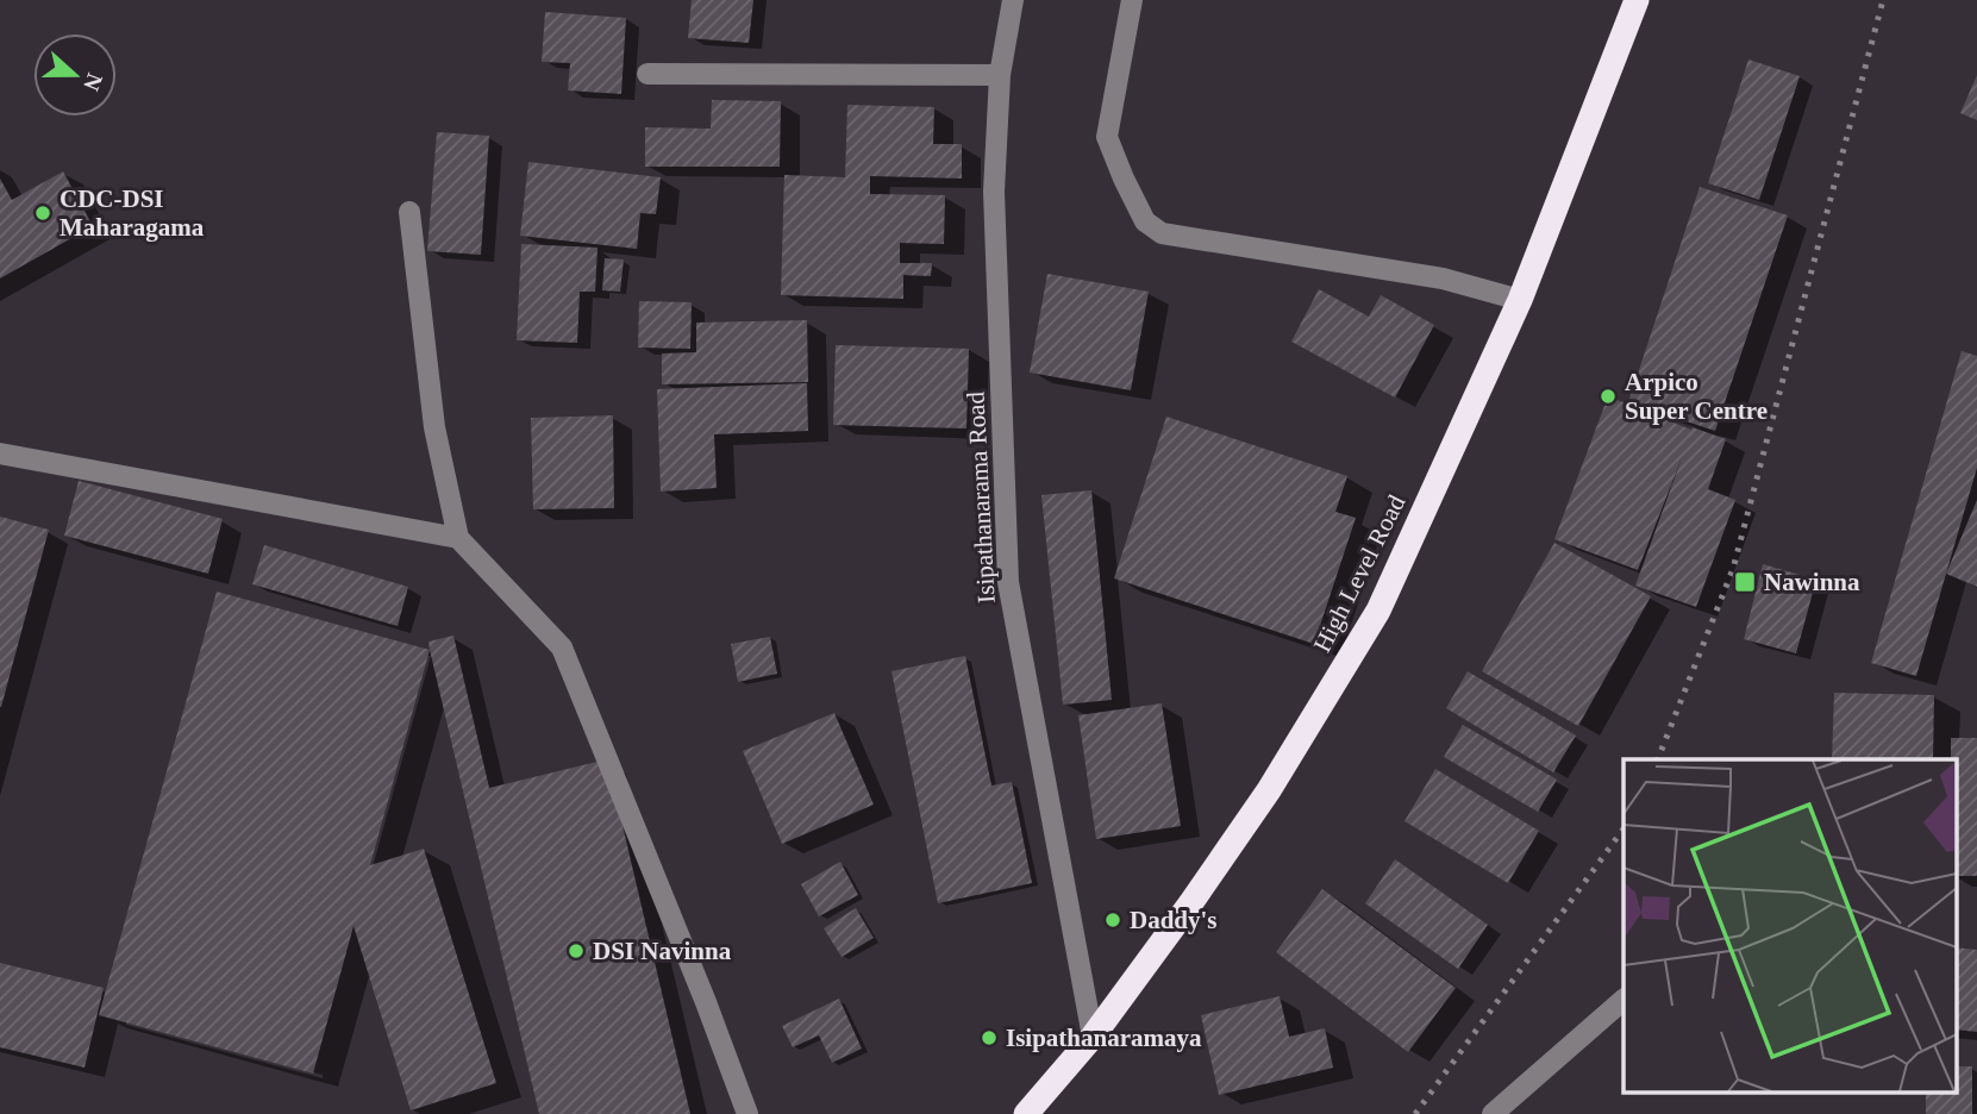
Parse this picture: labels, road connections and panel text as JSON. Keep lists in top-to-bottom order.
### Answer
{
  "streets": {
    "highway": ["High Level Road"],
    "street": ["Isipathanarama Road"]
  },
  "crossings": [
    ["Isipathanarama Road", "High Level Road"]
  ],
  "places": {
    "other": [
      "CDC-DSI Maharagama",
      "Arpico Super Centre",
      "Daddy's",
      "DSI Navinna",
      "Isipathanaramaya"
    ],
    "transit": ["Nawinna"]
  },
  "north": "right"
}
